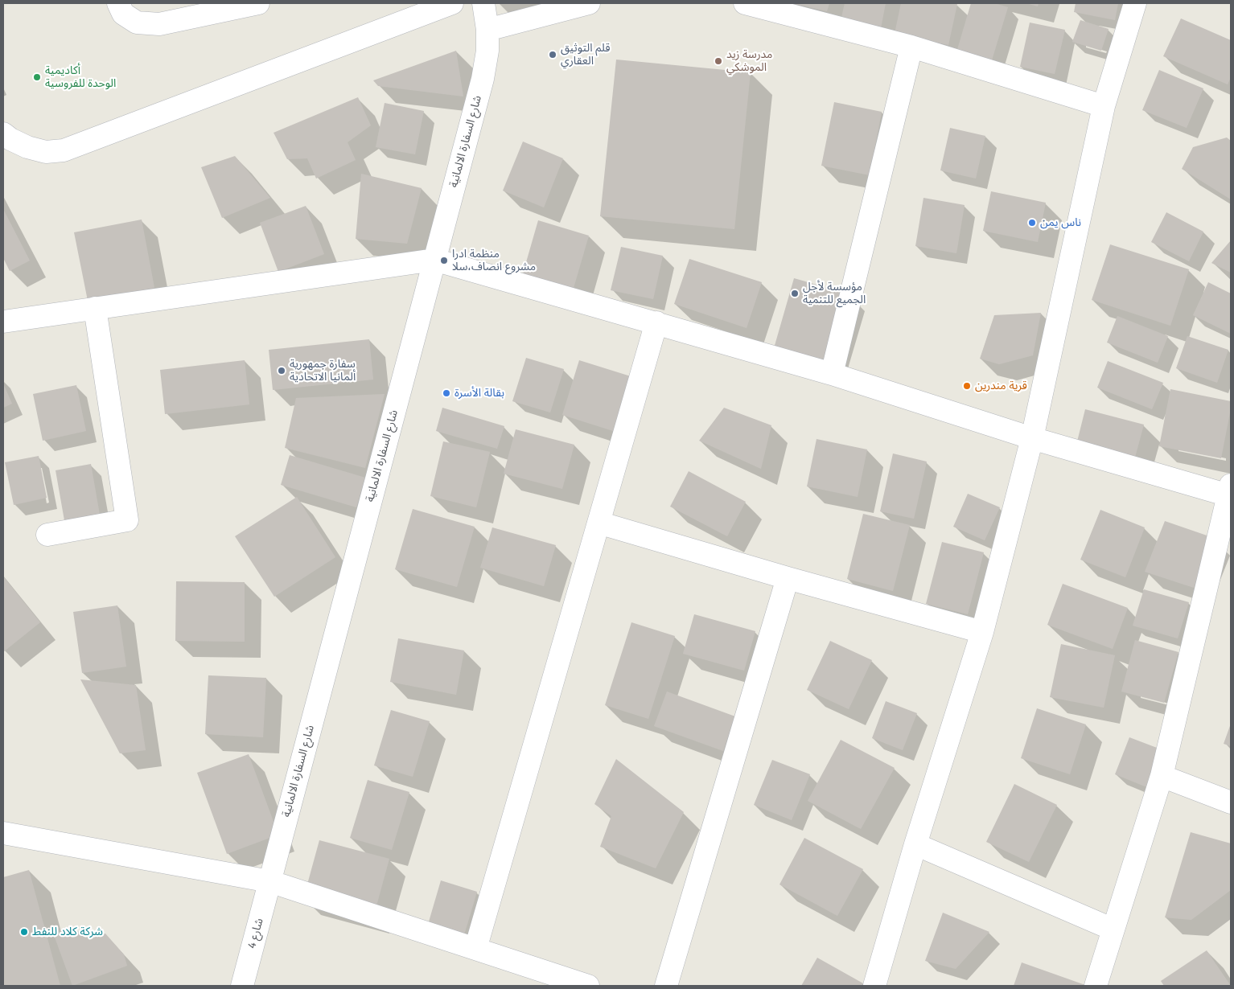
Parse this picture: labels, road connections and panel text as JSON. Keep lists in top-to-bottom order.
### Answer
{
  "streets": {
    "street": ["شارع السفارة الالمانية", "شارع 4"]
  },
  "crossings": [
    ["شارع السفارة الالمانية", "شارع 4"]
  ],
  "places": [
    "قلم التوثيق العقاري",
    "مدرسة زيد الموشكي",
    "أكاديمية الوحدة للفروسية",
    "ناس يمن",
    "منظمة ادرا مشروع انصاف،سلا",
    "مؤسسة لأجل الجميع للتنمية",
    "سفارة جمهورية ألمانيا الاتحادية",
    "قرية مندرين",
    "بقالة الأسرة",
    "شركة كلاد للنفط"
  ]
}
